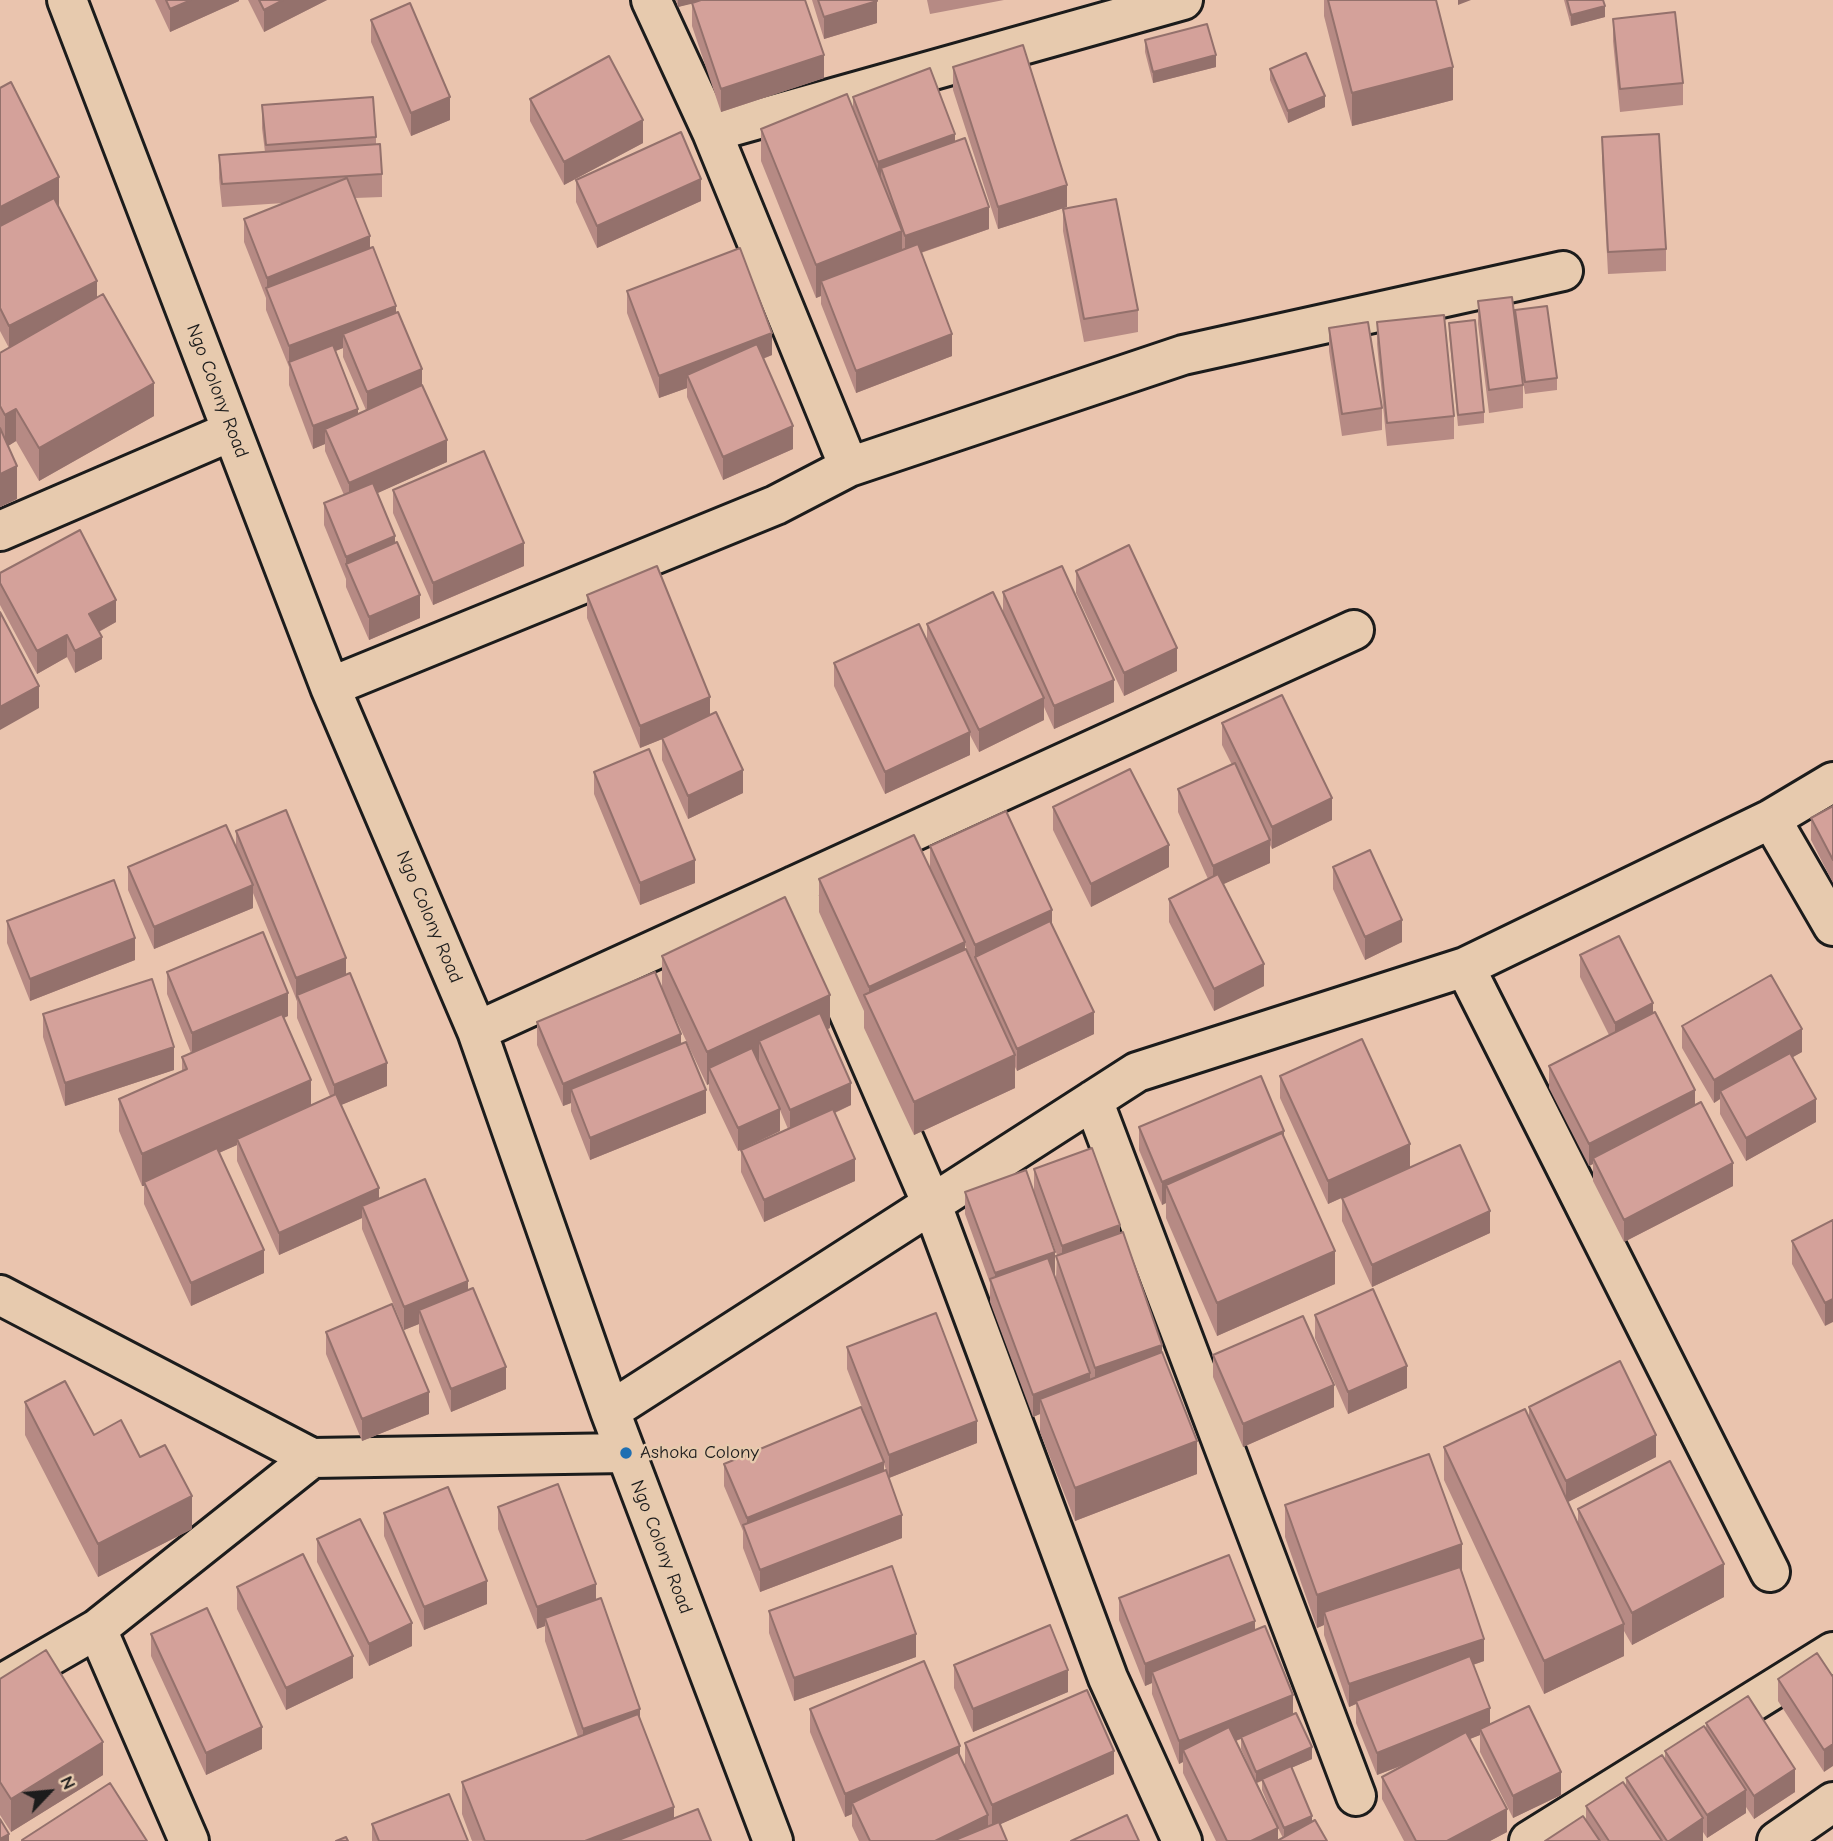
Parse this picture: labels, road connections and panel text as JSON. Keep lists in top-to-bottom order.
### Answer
{
  "streets": {
    "street": ["Ngo Colony Road"]
  },
  "places": ["Ashoka Colony"],
  "north": "top right"
}
